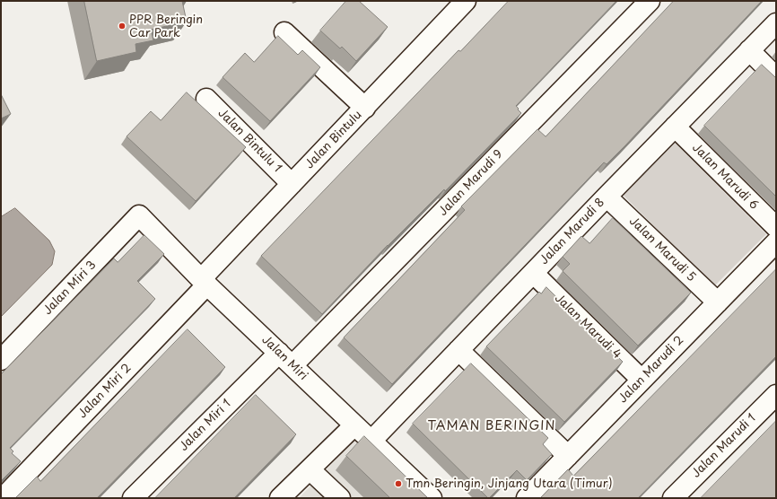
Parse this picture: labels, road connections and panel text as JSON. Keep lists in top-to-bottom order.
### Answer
{
  "streets": {
    "street": [
      "Jalan Bintulu",
      "Jalan Bintulu 1",
      "Jalan Marudi 6",
      "Jalan Marudi 9",
      "Jalan Marudi 8",
      "Jalan Marudi 5",
      "Jalan Miri 3",
      "Jalan Marudi 4",
      "Jalan Miri",
      "Jalan Marudi 2",
      "Jalan Miri 2",
      "Jalan Miri 1",
      "Jalan Marudi 1"
    ]
  },
  "crossings": [
    ["Jalan Bintulu", "Jalan Bintulu 1"],
    ["Jalan Bintulu", "Jalan Miri"],
    ["Jalan Bintulu", "Jalan Miri 2"],
    ["Jalan Marudi 6", "Jalan Marudi 8"],
    ["Jalan Marudi 9", "Jalan Miri"],
    ["Jalan Marudi 9", "Jalan Miri 1"],
    ["Jalan Marudi 8", "Jalan Marudi 5"],
    ["Jalan Marudi 8", "Jalan Marudi 4"],
    ["Jalan Marudi 8", "Jalan Miri"],
    ["Jalan Marudi 5", "Jalan Marudi 2"],
    ["Jalan Miri 3", "Jalan Miri"],
    ["Jalan Marudi 4", "Jalan Marudi 2"],
    ["Jalan Miri", "Jalan Miri 2"],
    ["Jalan Miri", "Jalan Miri 1"]
  ],
  "districts": ["TAMAN BERINGIN"],
  "places": ["PPR Beringin Car Park", "Tmn Beringin, Jinjang Utara (Timur)"]
}
